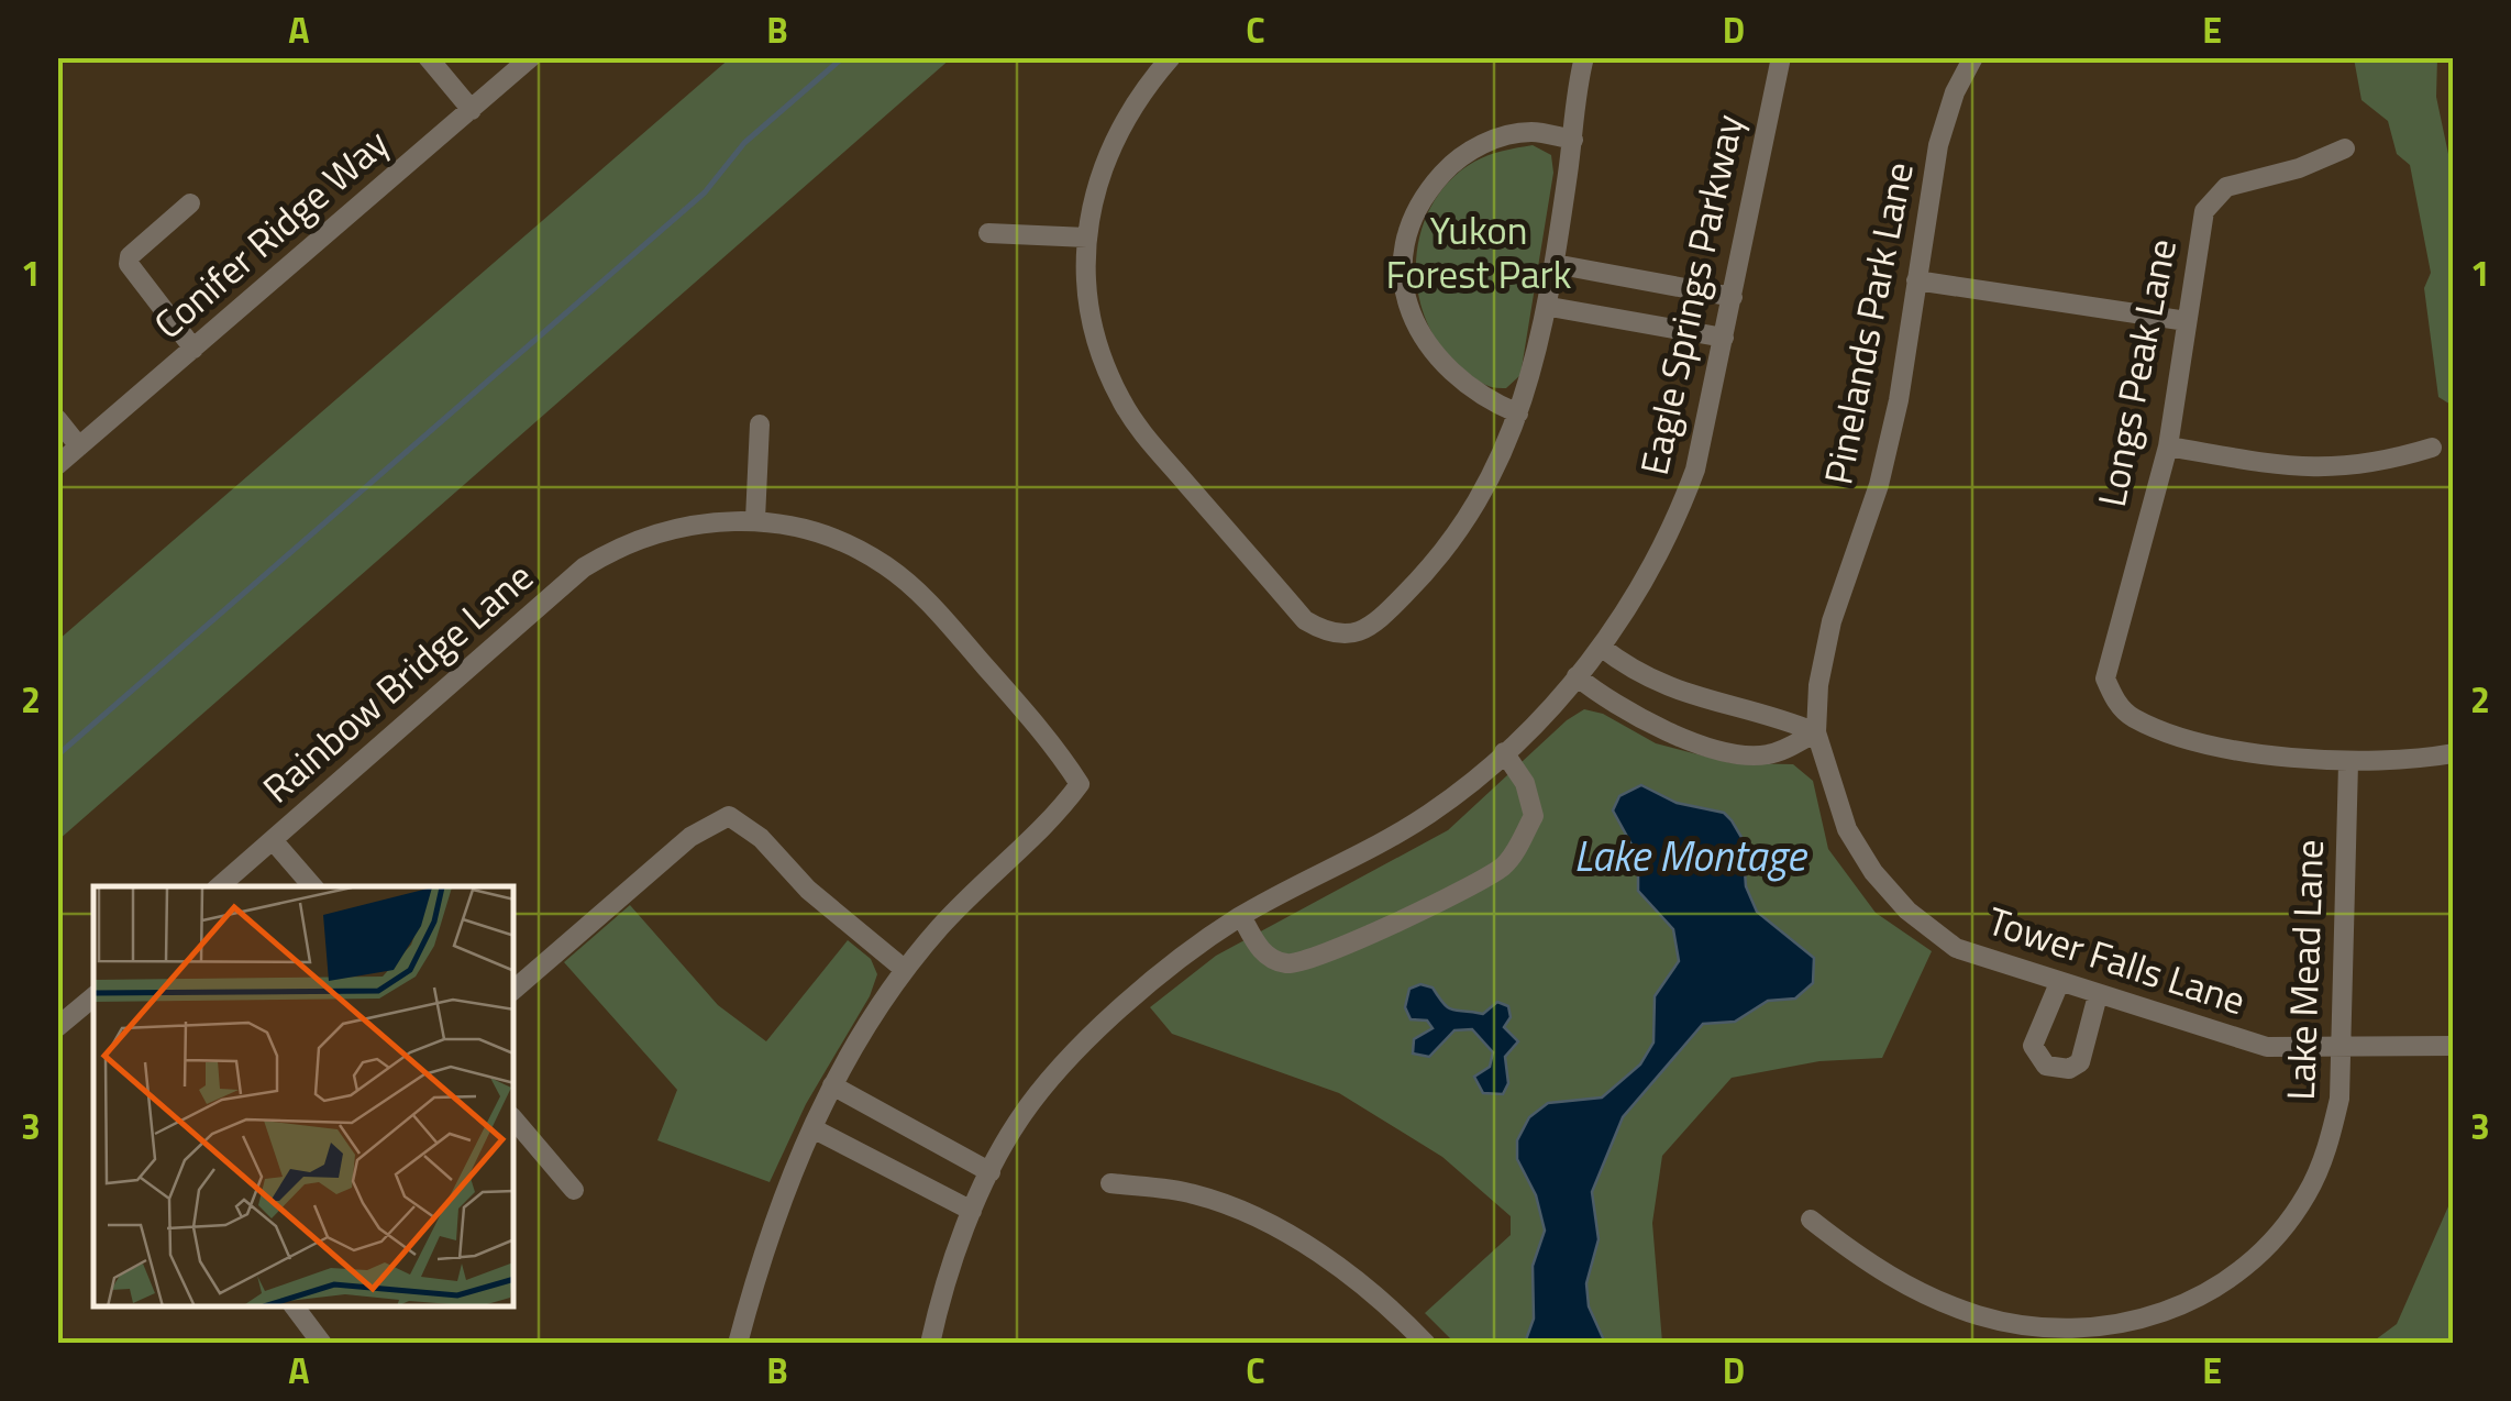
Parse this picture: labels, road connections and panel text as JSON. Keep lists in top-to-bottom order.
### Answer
{
  "streets": {
    "street": [
      "Conifer Ridge Way",
      "Eagle Springs Parkway",
      "Pinelands Park Lane",
      "Longs Peak Lane",
      "Rainbow Bridge Lane",
      "Tower Falls Lane",
      "Lake Mead Lane"
    ]
  },
  "crossings": [
    ["Pinelands Park Lane", "Tower Falls Lane"],
    ["Longs Peak Lane", "Lake Mead Lane"],
    ["Tower Falls Lane", "Lake Mead Lane"]
  ],
  "water": ["Lake Montage"],
  "parks": ["Yukon Forest Park"],
  "grid": {
    "columns": [
      "A",
      "B",
      "C",
      "D",
      "E"
    ],
    "rows": ["1", "2", "3"]
  }
}
